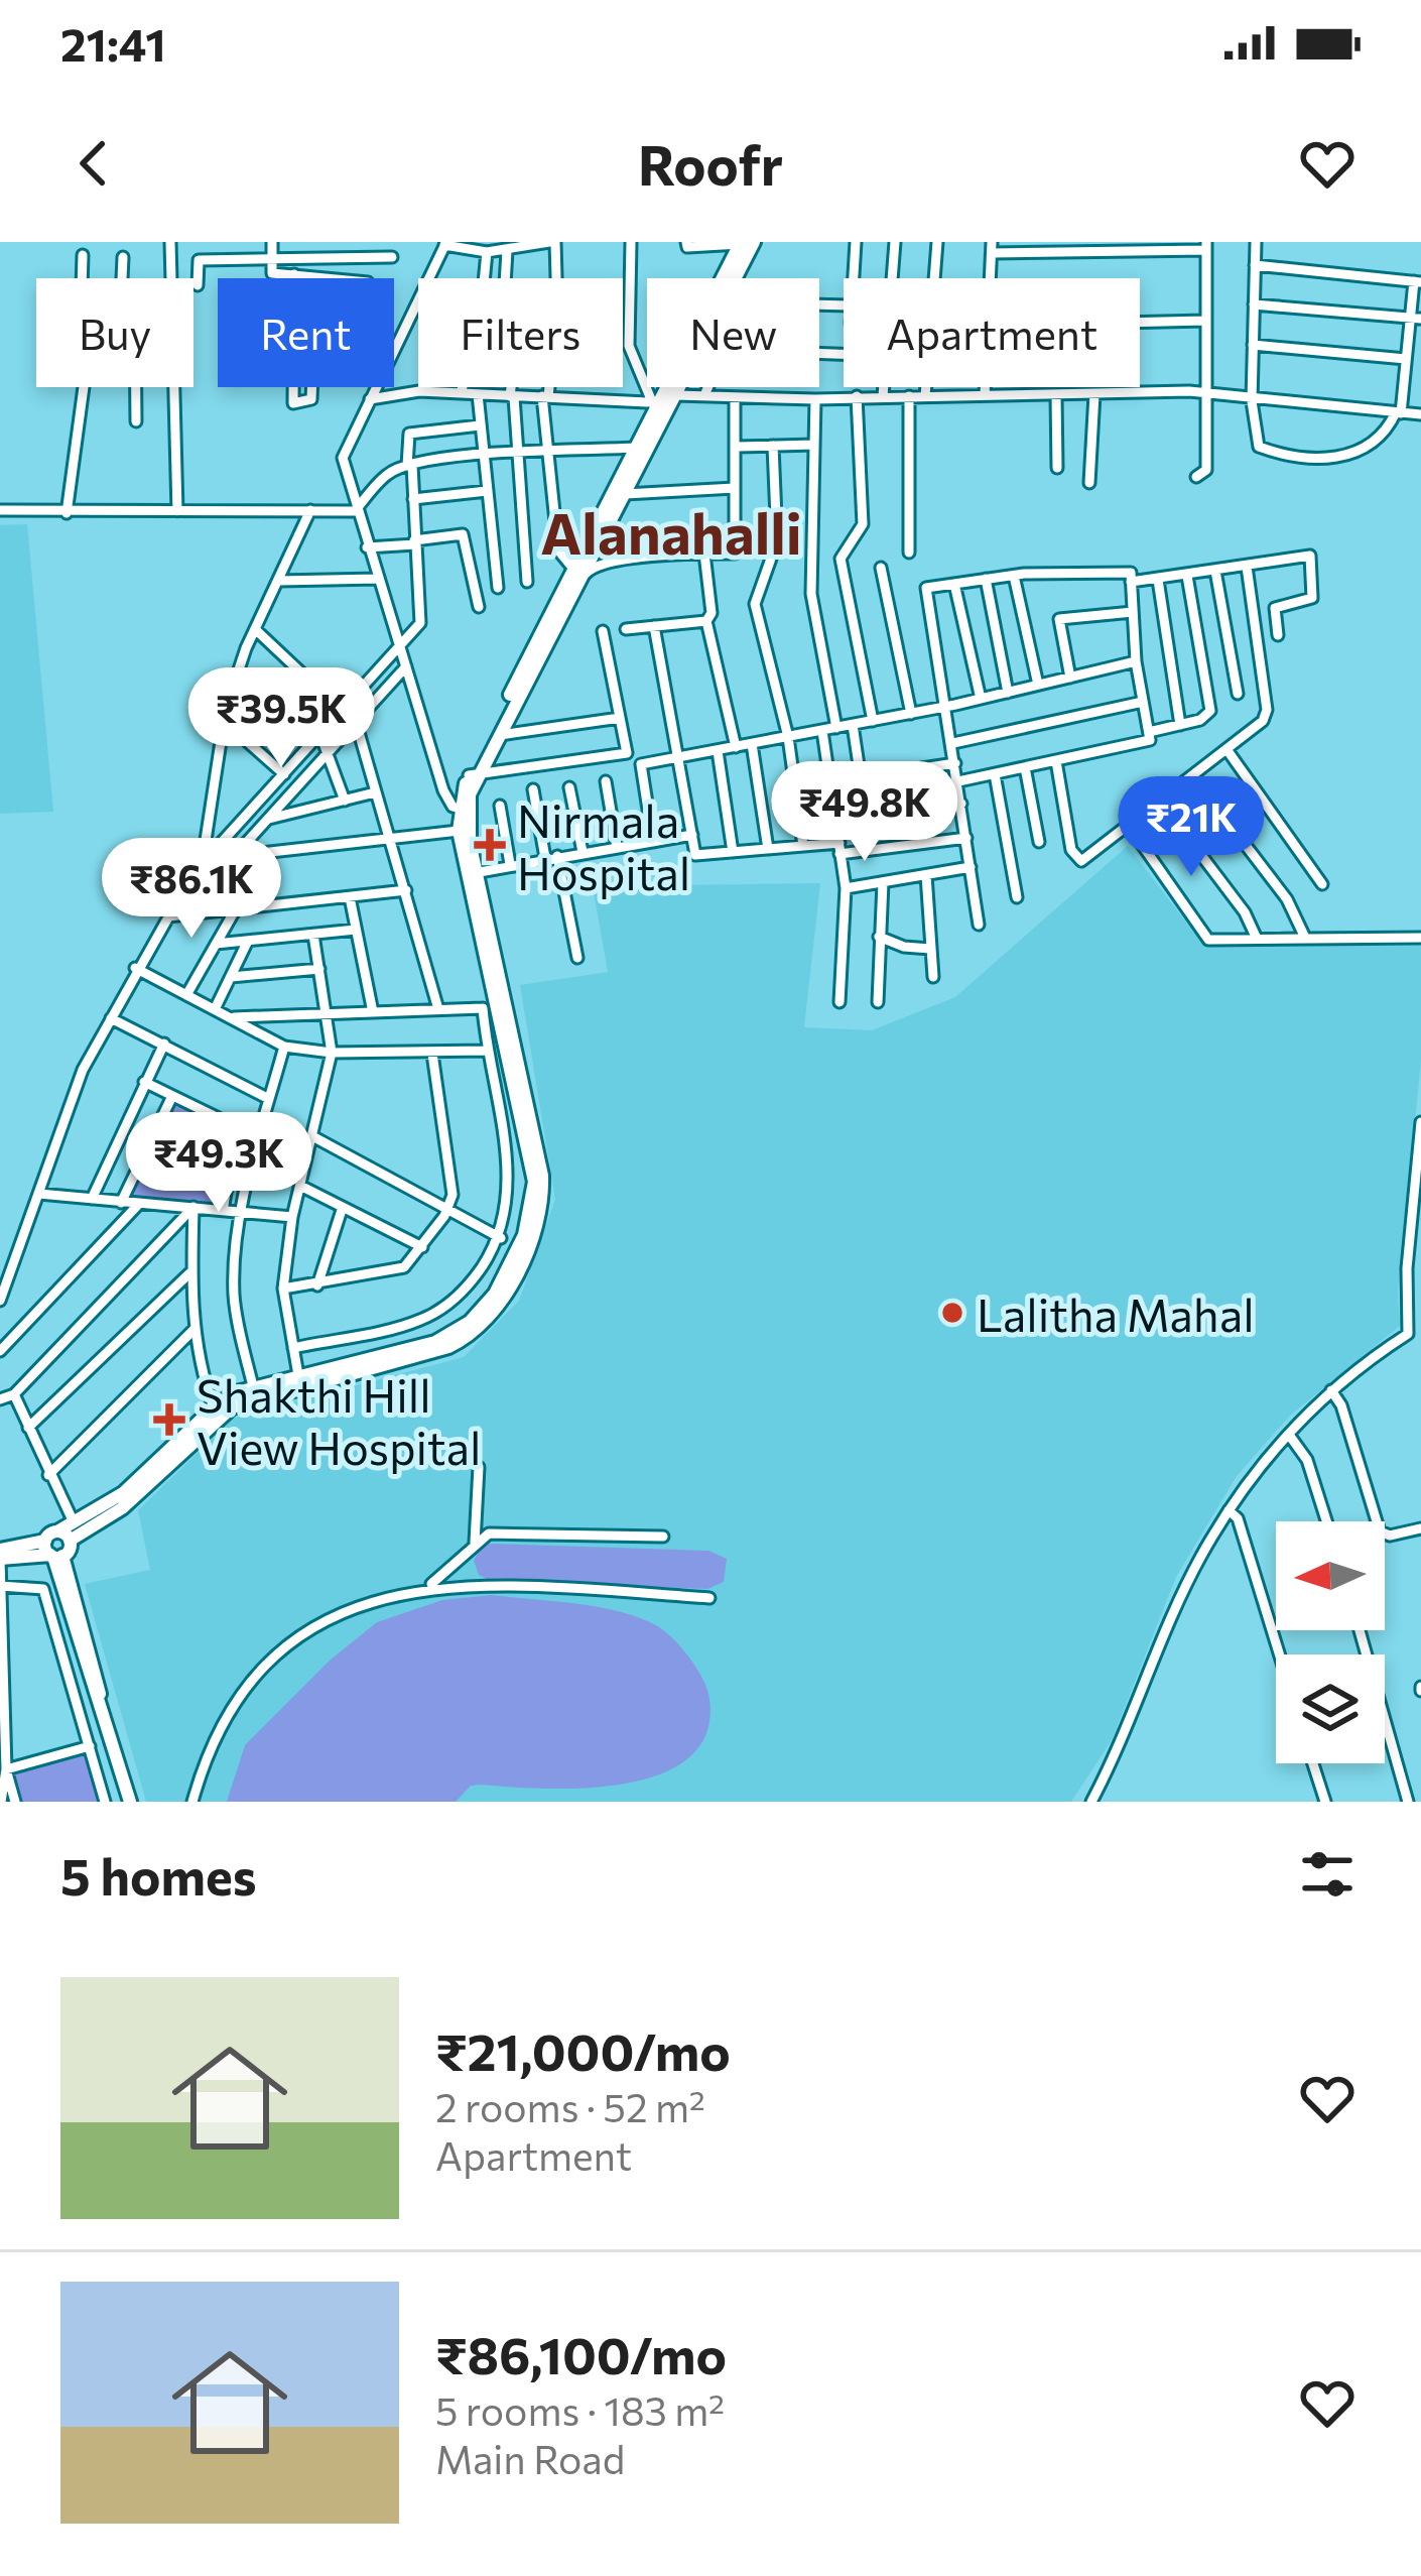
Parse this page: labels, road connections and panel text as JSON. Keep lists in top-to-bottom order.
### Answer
{
  "districts": ["Alanahalli"],
  "places": {
    "health": ["Nirmala Hospital", "Shakthi Hill View Hospital"],
    "other": ["Lalitha Mahal"]
  },
  "north": "left",
  "page": {
    "status": "21:41",
    "header": "Roofr",
    "chip": [
      "Buy",
      "Rent",
      "Filters",
      "New",
      "Apartment"
    ],
    "price": [
      "₹39.5K",
      "₹49.8K",
      "₹21K",
      "₹86.1K",
      "₹49.3K"
    ],
    "heading": "5 homes",
    "list": [
      {
        "name": "₹21,000/mo",
        "note": "2 rooms · 52 m² · Apartment"
      },
      {
        "name": "₹86,100/mo",
        "note": "5 rooms · 183 m² · Main Road"
      }
    ]
  }
}
